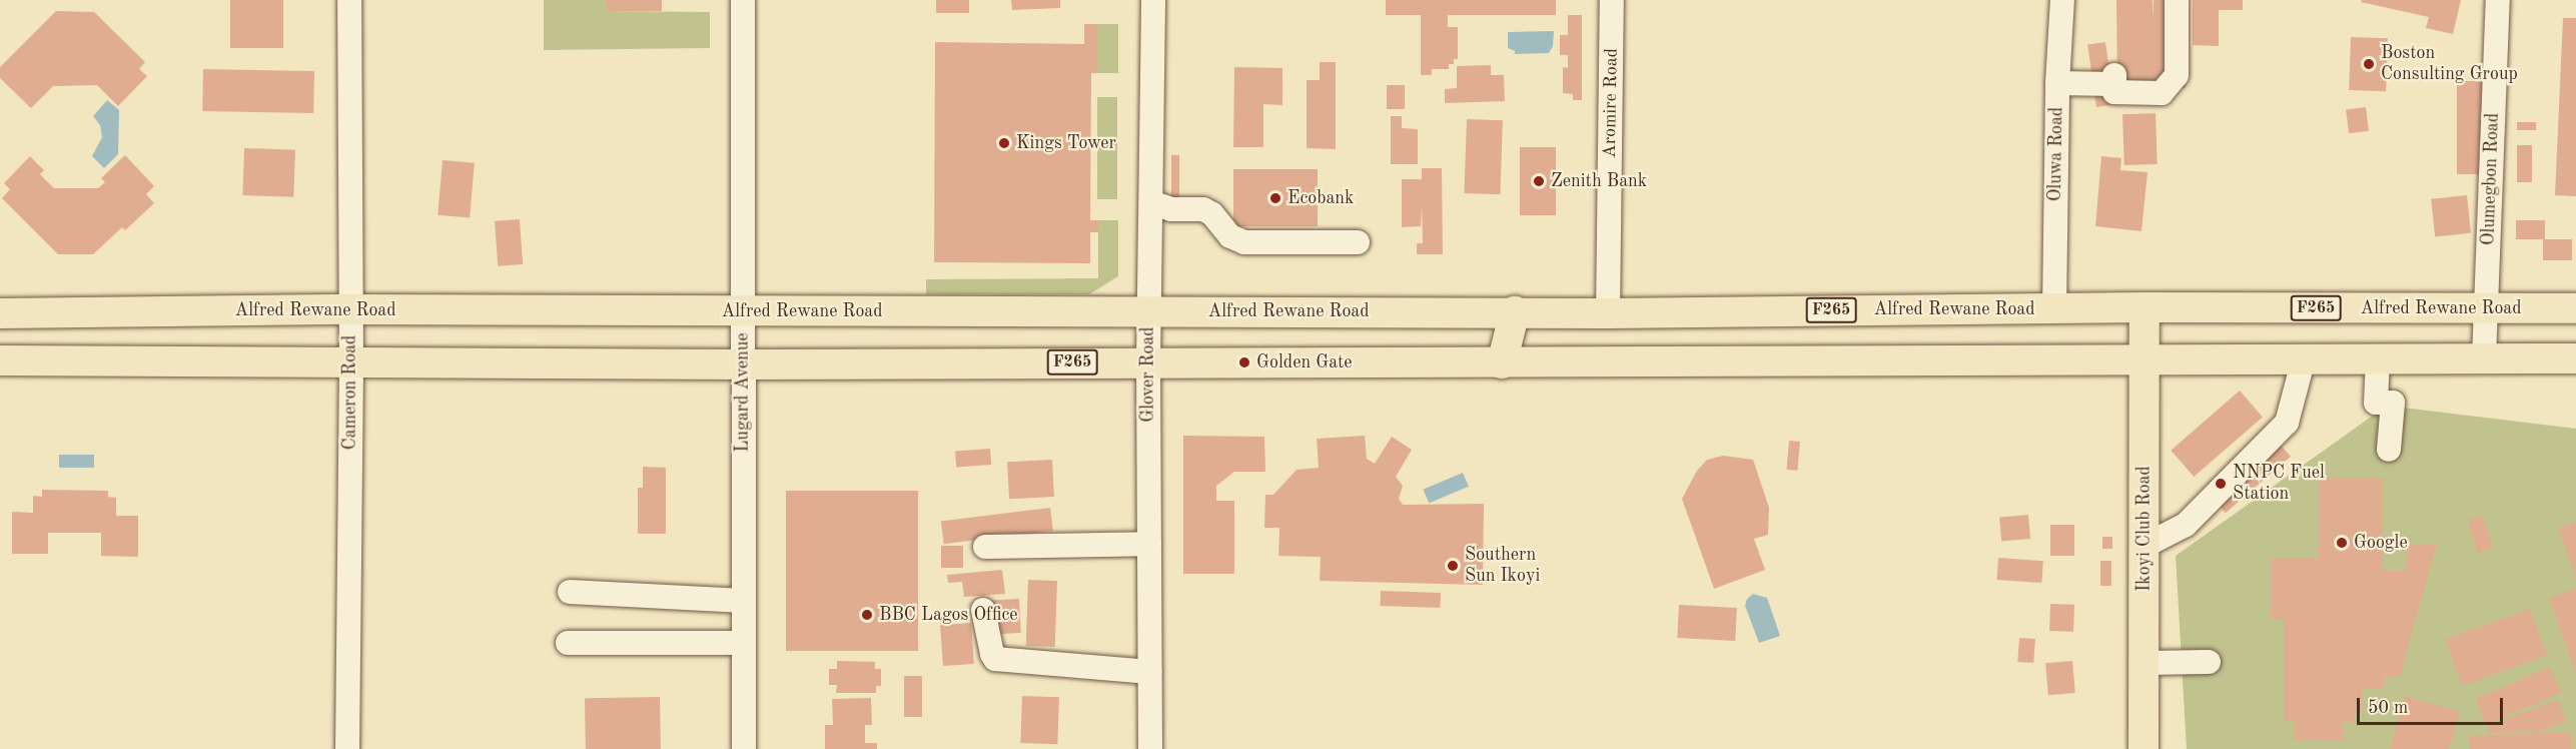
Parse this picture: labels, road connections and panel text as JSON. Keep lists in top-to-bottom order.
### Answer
{
  "streets": {
    "main road": ["F265", "Alfred Rewane Road", "Ikoyi Club Road"],
    "street": [
      "Aromire Road",
      "Oluwa Road",
      "Olumegbon Road",
      "Glover Road",
      "Cameron Road",
      "Lugard Avenue"
    ]
  },
  "crossings": [
    ["Aromire Road", "Alfred Rewane Road"],
    ["Oluwa Road", "Alfred Rewane Road"],
    ["Olumegbon Road", "F265"],
    ["Olumegbon Road", "Alfred Rewane Road"],
    ["F265", "Glover Road"],
    ["F265", "Cameron Road"],
    ["F265", "Lugard Avenue"],
    ["F265", "Ikoyi Club Road"],
    ["Alfred Rewane Road", "Glover Road"],
    ["Alfred Rewane Road", "Cameron Road"],
    ["Alfred Rewane Road", "Lugard Avenue"],
    ["Alfred Rewane Road", "Ikoyi Club Road"]
  ],
  "places": [
    "Boston Consulting Group",
    "Kings Tower",
    "Zenith Bank",
    "Ecobank",
    "Golden Gate",
    "NNPC Fuel Station",
    "Google",
    "Southern Sun Ikoyi",
    "BBC Lagos Office"
  ],
  "scale_bar": "50 m"
}
